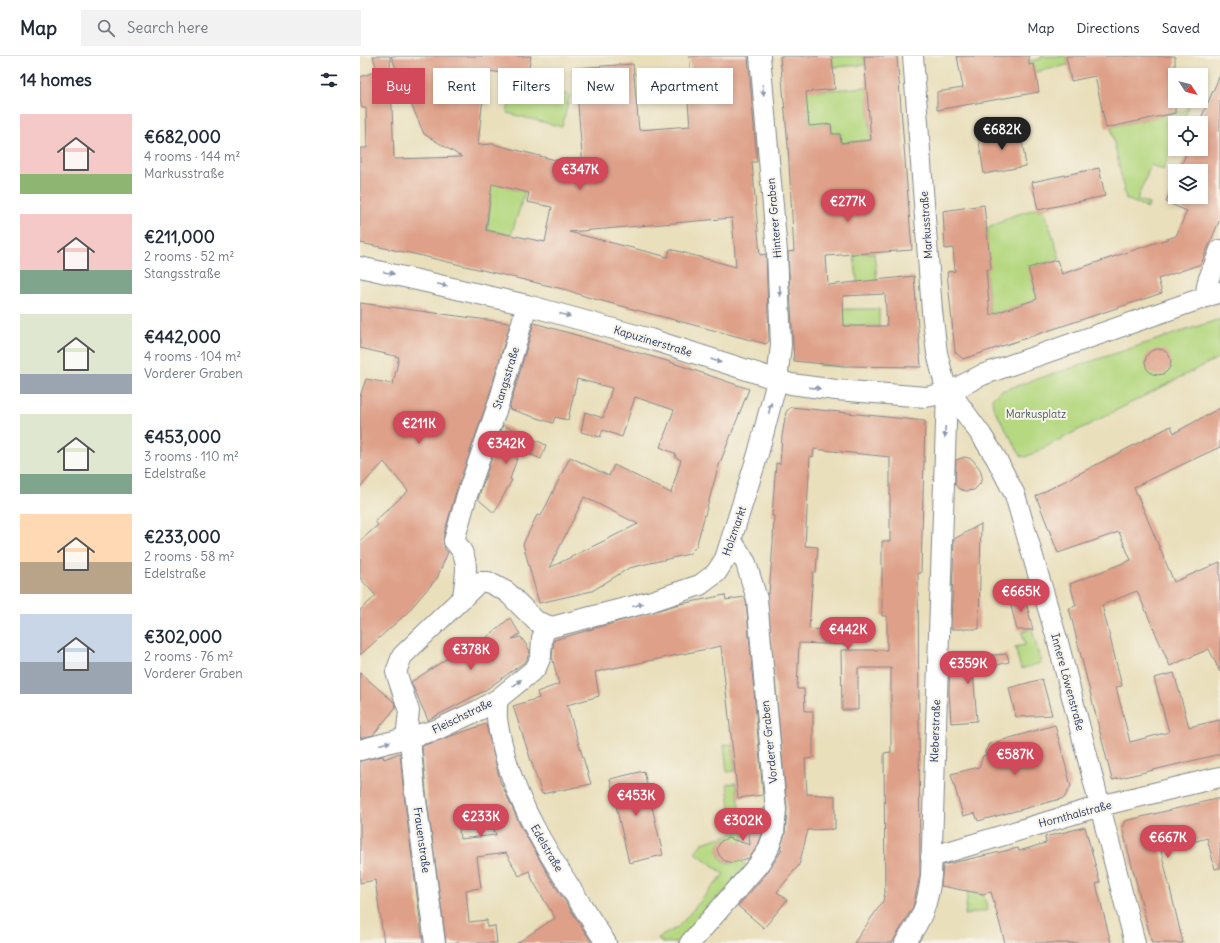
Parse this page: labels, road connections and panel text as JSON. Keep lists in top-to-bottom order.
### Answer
{
  "streets": {
    "street": [
      "Hinterer Graben",
      "Markusstraße",
      "Kapuzinerstraße",
      "Stangsstraße",
      "Holzmarkt",
      "Innere Löwenstraße",
      "Fleischstraße",
      "Kleberstraße",
      "Vorderer Graben",
      "Hornthalstraße",
      "Frauenstraße",
      "Edelstraße"
    ]
  },
  "crossings": [
    ["Hinterer Graben", "Kapuzinerstraße"],
    ["Hinterer Graben", "Holzmarkt"],
    ["Markusstraße", "Kapuzinerstraße"],
    ["Markusstraße", "Innere Löwenstraße"],
    ["Markusstraße", "Kleberstraße"],
    ["Kapuzinerstraße", "Stangsstraße"],
    ["Kapuzinerstraße", "Holzmarkt"],
    ["Kapuzinerstraße", "Innere Löwenstraße"],
    ["Kapuzinerstraße", "Kleberstraße"],
    ["Stangsstraße", "Frauenstraße"],
    ["Holzmarkt", "Fleischstraße"],
    ["Holzmarkt", "Vorderer Graben"],
    ["Holzmarkt", "Frauenstraße"],
    ["Innere Löwenstraße", "Kleberstraße"],
    ["Innere Löwenstraße", "Hornthalstraße"],
    ["Fleischstraße", "Frauenstraße"],
    ["Fleischstraße", "Edelstraße"],
    ["Kleberstraße", "Hornthalstraße"]
  ],
  "one_way": [
    "Hinterer Graben",
    "Kapuzinerstraße",
    "Holzmarkt",
    "Fleischstraße",
    "Kleberstraße"
  ],
  "parks": ["Markusplatz"],
  "north": "bottom right",
  "page": {
    "header": "Map",
    "search": "Search here",
    "nav": ["Map", "Directions", "Saved"],
    "heading": "14 homes",
    "chip": [
      "Buy",
      "Rent",
      "Filters",
      "New",
      "Apartment"
    ],
    "list": [
      {
        "name": "€682,000",
        "note": "4 rooms · 144 m² · Markusstraße"
      },
      {
        "name": "€211,000",
        "note": "2 rooms · 52 m² · Stangsstraße"
      },
      {
        "name": "€442,000",
        "note": "4 rooms · 104 m² · Vorderer Graben"
      },
      {
        "name": "€453,000",
        "note": "3 rooms · 110 m² · Edelstraße"
      },
      {
        "name": "€233,000",
        "note": "2 rooms · 58 m² · Edelstraße"
      },
      {
        "name": "€302,000",
        "note": "2 rooms · 76 m² · Vorderer Graben"
      }
    ],
    "price": [
      "€682K",
      "€347K",
      "€277K",
      "€211K",
      "€342K",
      "€665K",
      "€442K",
      "€378K",
      "€359K",
      "€587K",
      "€453K",
      "€233K",
      "€302K",
      "€667K"
    ]
  }
}
